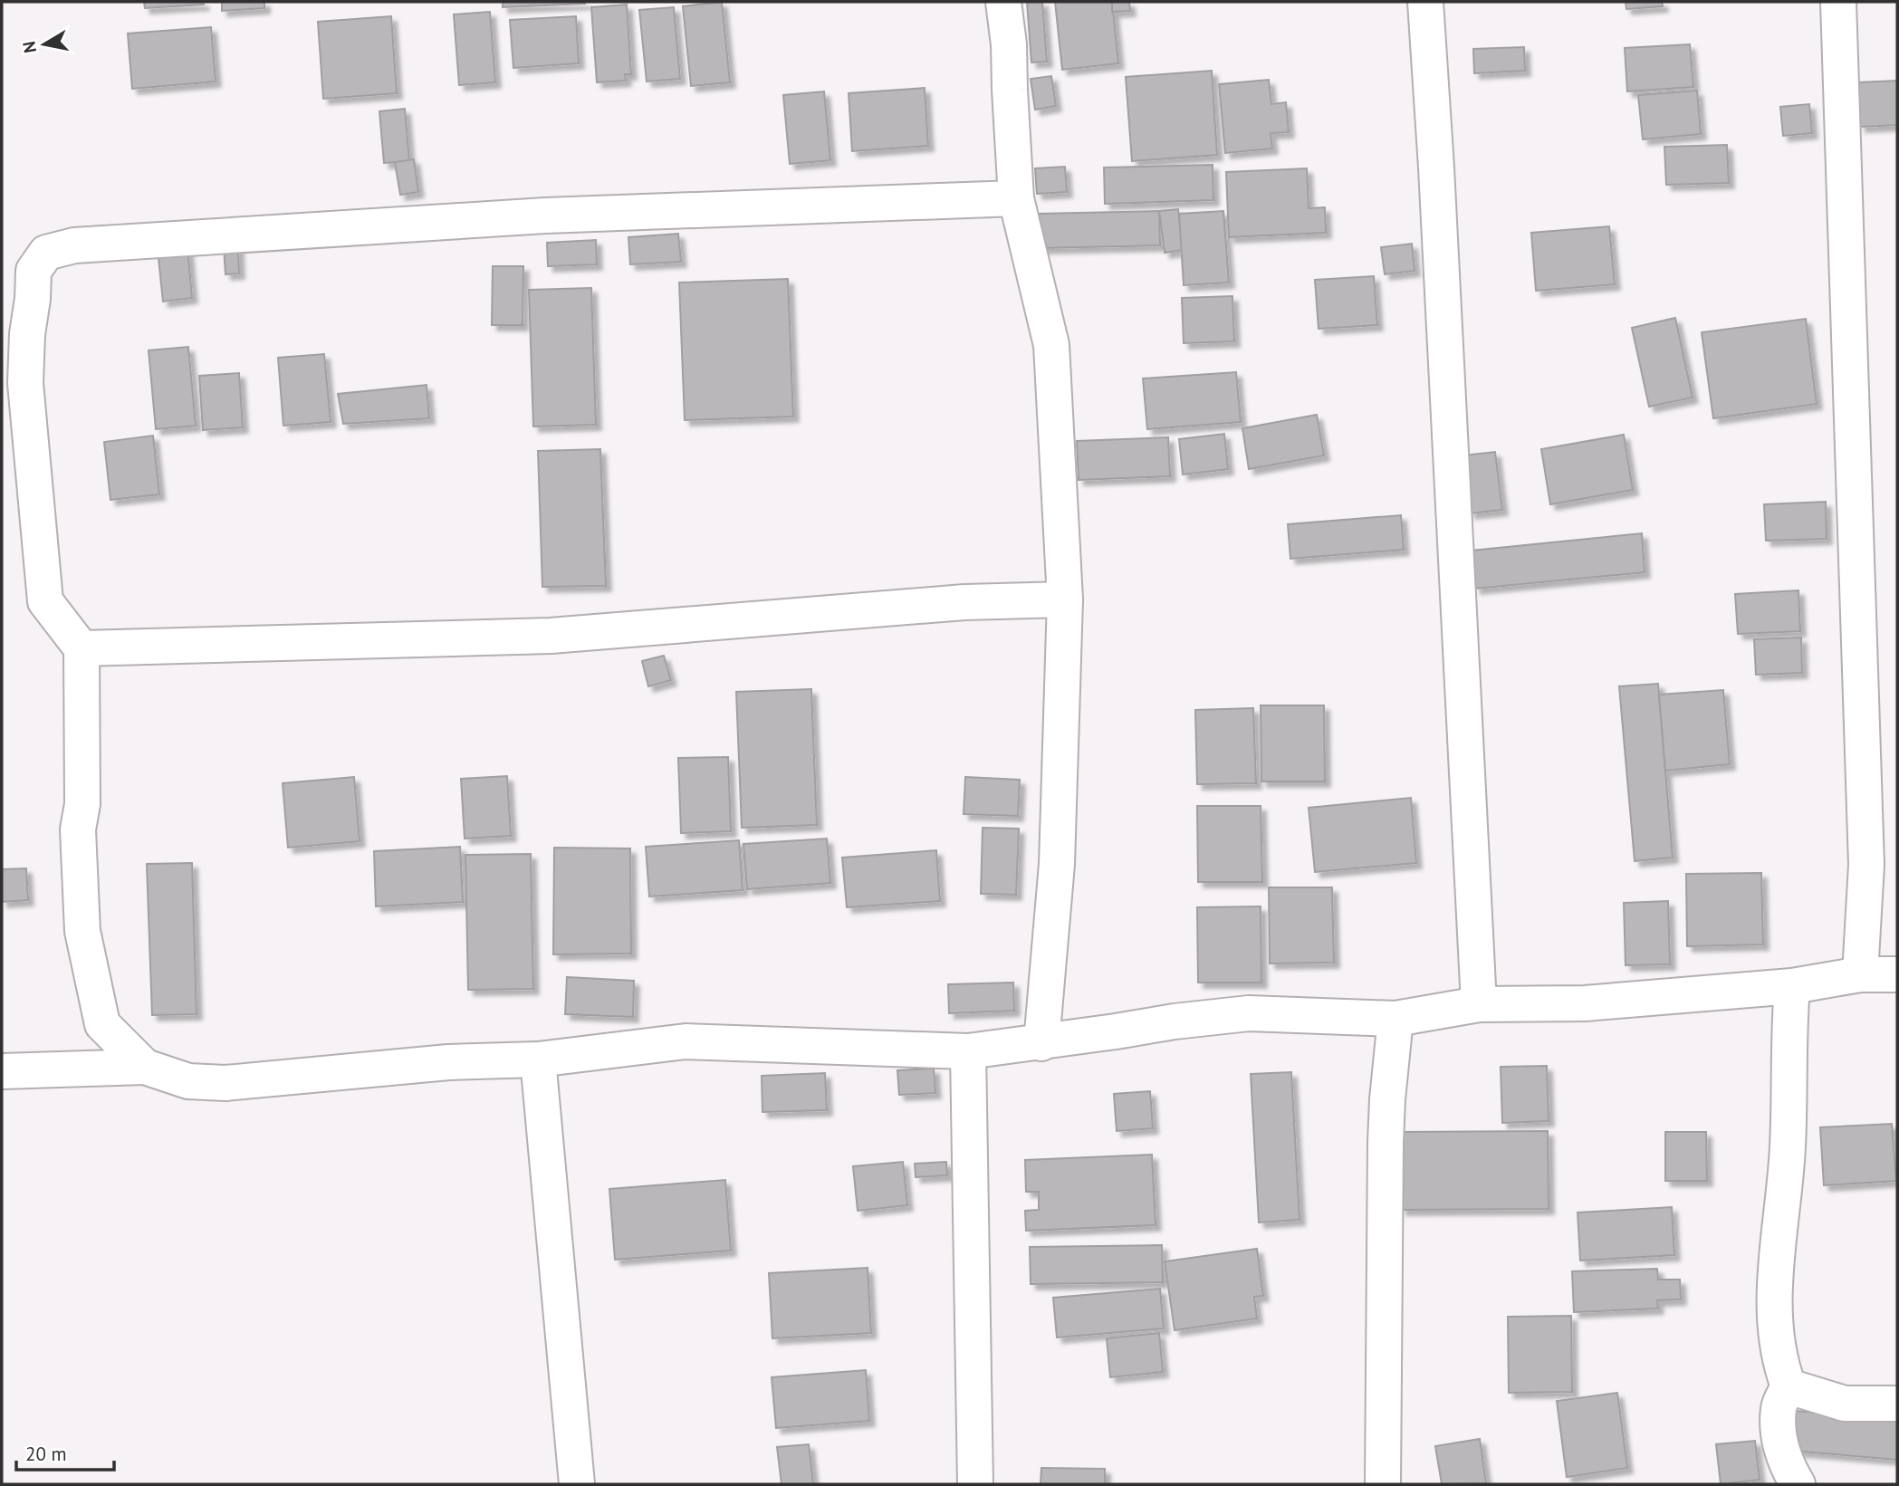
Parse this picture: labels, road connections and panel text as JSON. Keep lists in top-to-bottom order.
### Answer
{
  "scale_bar": "20 m",
  "north": "left"
}
